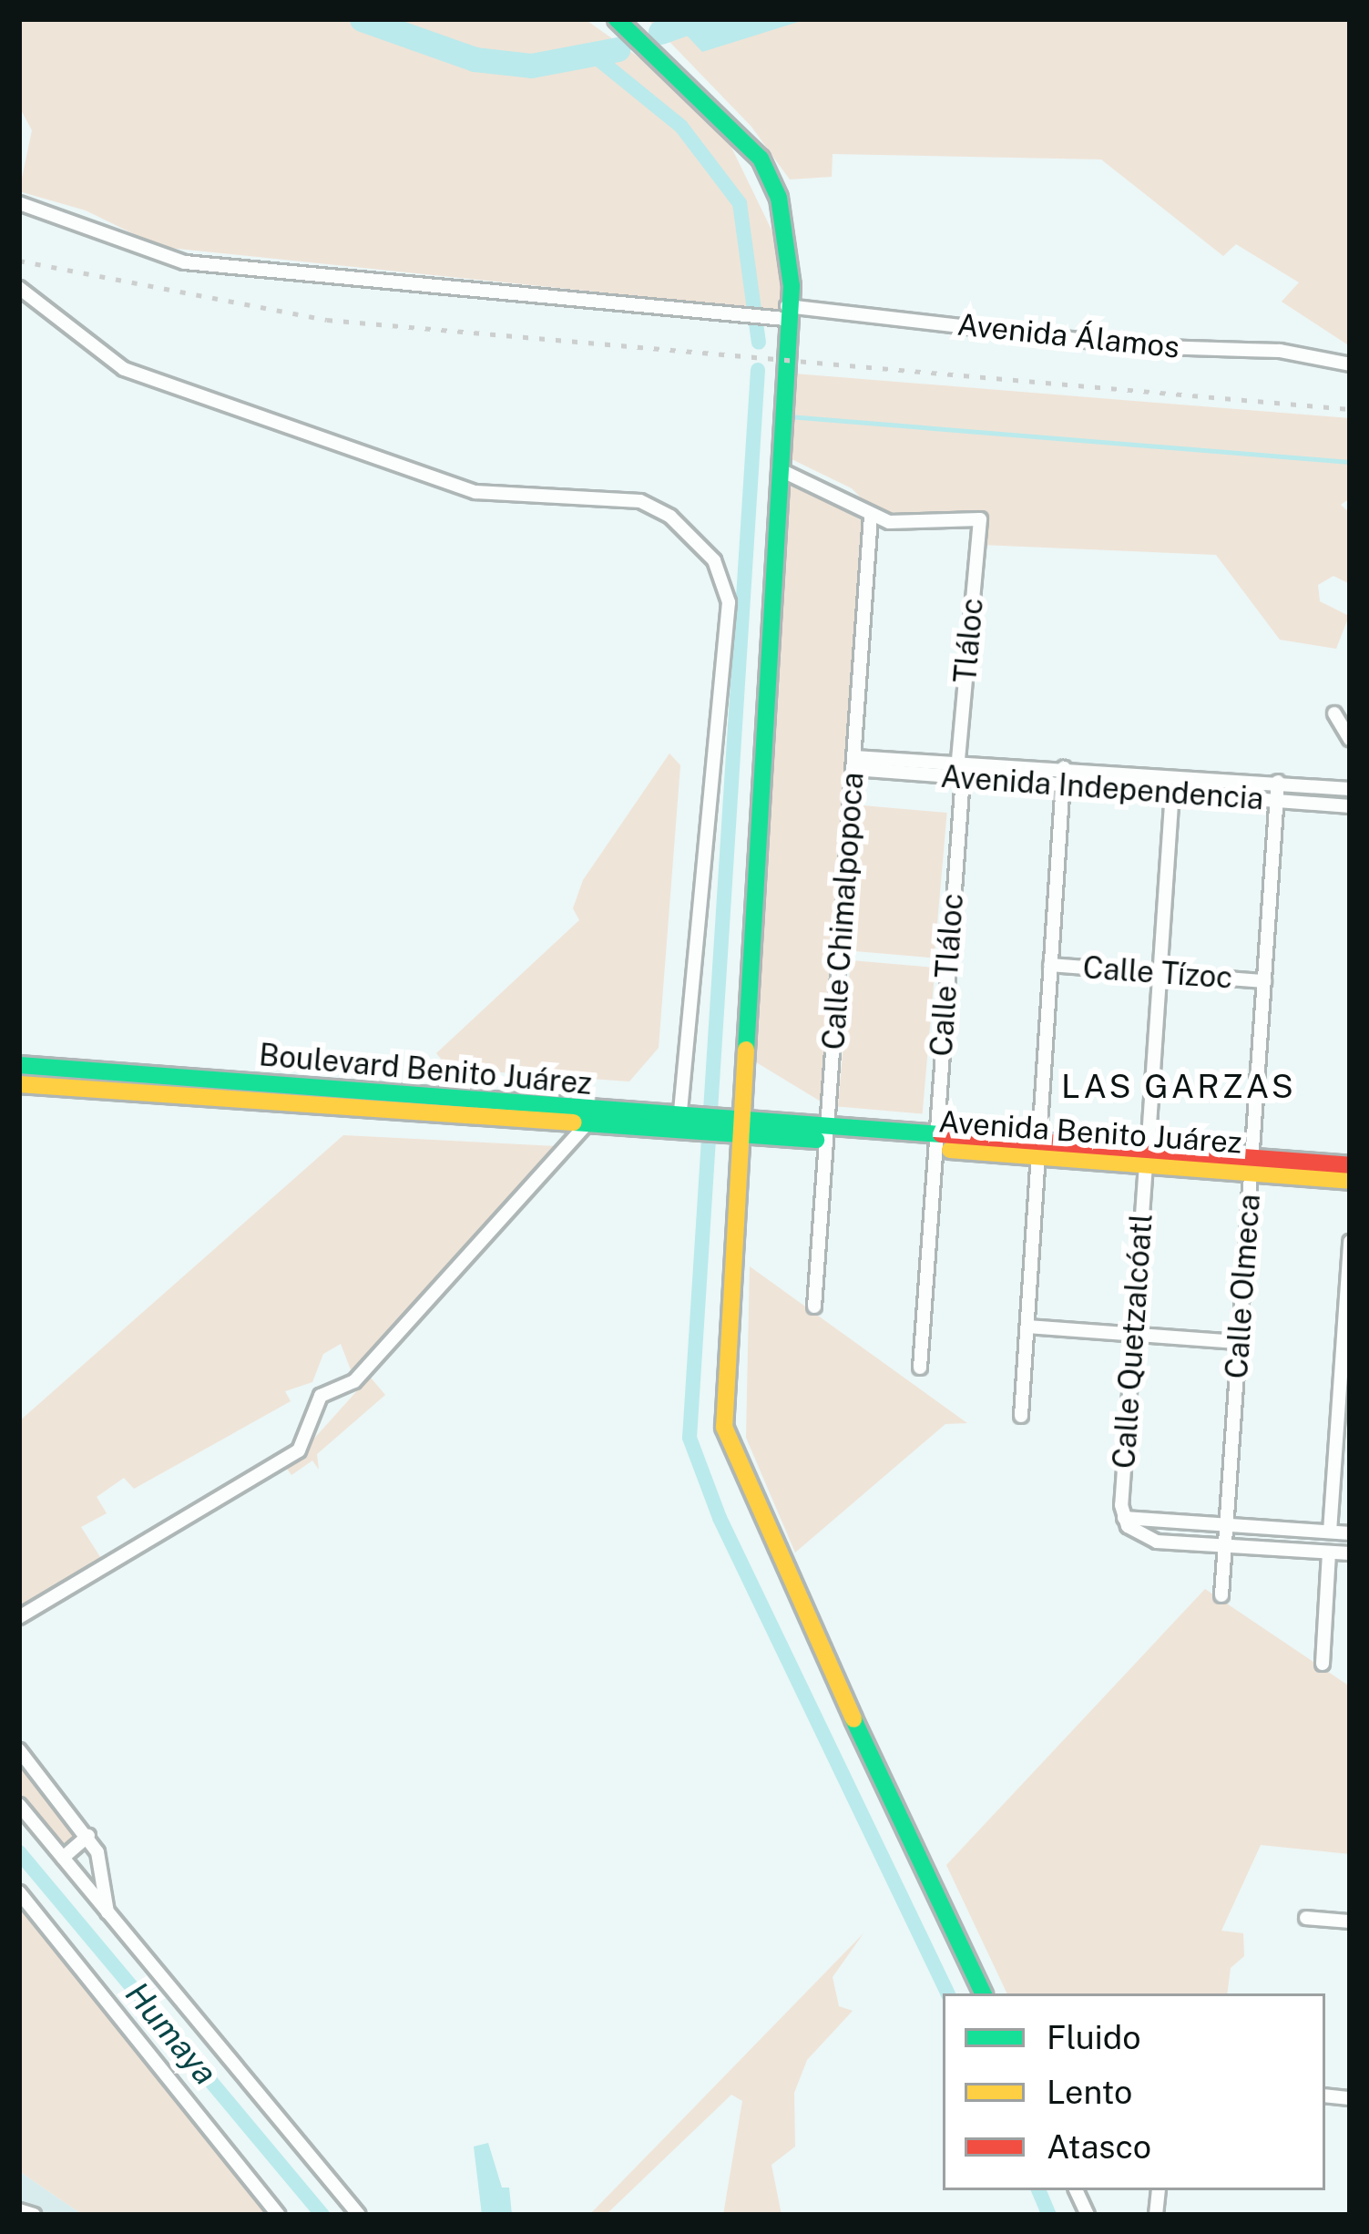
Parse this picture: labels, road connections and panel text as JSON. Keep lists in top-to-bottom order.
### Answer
{
  "streets": {
    "street": [
      "Avenida Álamos",
      "Tláloc",
      "Avenida Independencia",
      "Calle Chimalpopoca",
      "Calle Tízoc",
      "Calle Tláloc",
      "Boulevard Benito Juárez",
      "Avenida Benito Juárez",
      "Calle Olmeca",
      "Calle Quetzalcóatl"
    ]
  },
  "crossings": [
    ["Tláloc", "Avenida Independencia"],
    ["Tláloc", "Calle Chimalpopoca"],
    ["Avenida Independencia", "Calle Chimalpopoca"],
    ["Avenida Independencia", "Calle Tláloc"],
    ["Avenida Independencia", "Calle Olmeca"],
    ["Avenida Independencia", "Calle Quetzalcóatl"],
    ["Calle Chimalpopoca", "Boulevard Benito Juárez"],
    ["Calle Chimalpopoca", "Avenida Benito Juárez"],
    ["Calle Tízoc", "Calle Olmeca"],
    ["Calle Tízoc", "Calle Quetzalcóatl"],
    ["Calle Tláloc", "Avenida Benito Juárez"],
    ["Boulevard Benito Juárez", "Avenida Benito Juárez"],
    ["Avenida Benito Juárez", "Calle Olmeca"],
    ["Avenida Benito Juárez", "Calle Quetzalcóatl"]
  ],
  "districts": ["LAS GARZAS"],
  "water": ["Humaya"],
  "legend": ["Fluido", "Lento", "Atasco"]
}
